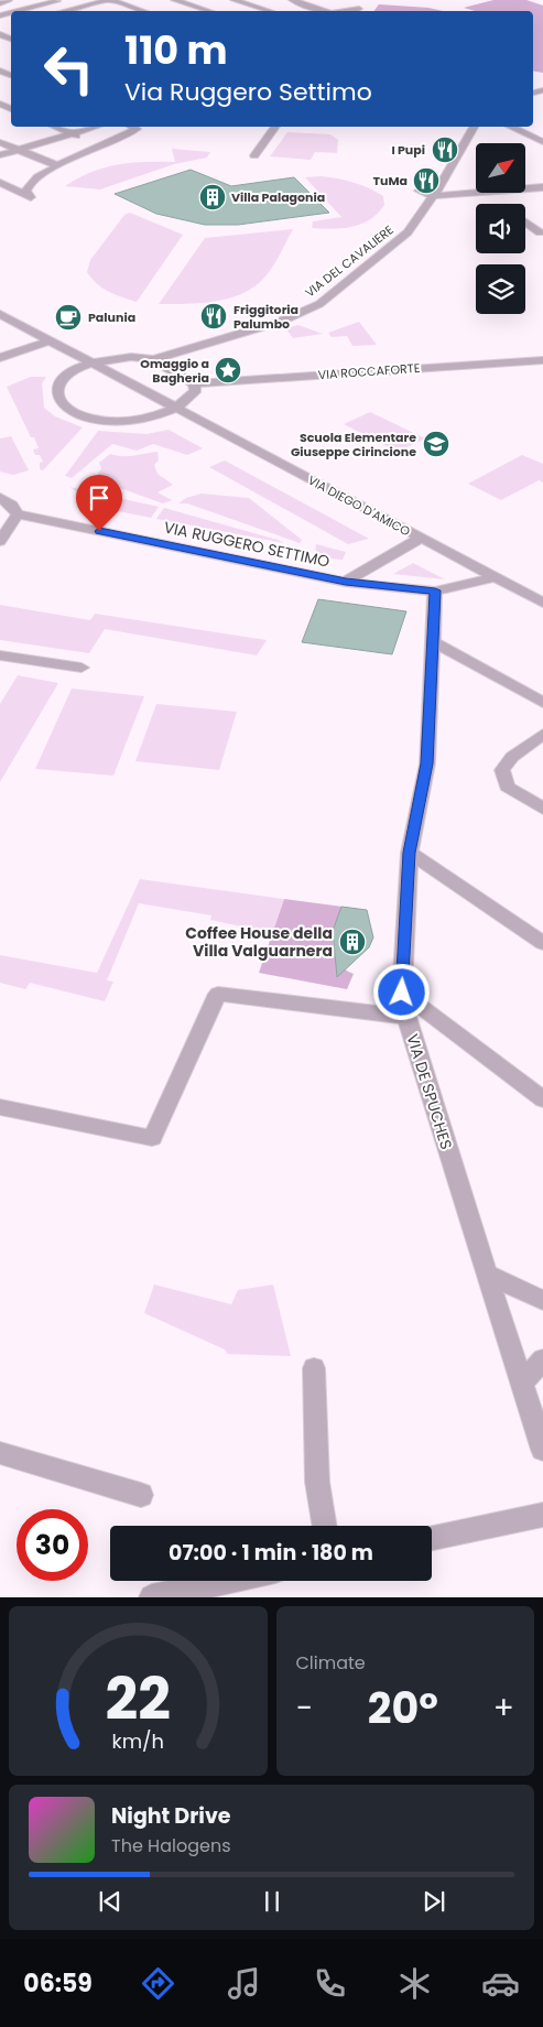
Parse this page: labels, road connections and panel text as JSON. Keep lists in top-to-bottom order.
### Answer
{
  "streets": {
    "street": [
      "VIA DEL CAVALIERE",
      "VIA ROCCAFORTE",
      "VIA DIEGO D'AMICO",
      "VIA RUGGERO SETTIMO",
      "VIA DE SPUCHES"
    ]
  },
  "crossings": [
    ["VIA DIEGO D'AMICO", "VIA RUGGERO SETTIMO"],
    ["VIA RUGGERO SETTIMO", "VIA DE SPUCHES"]
  ],
  "places": {
    "restaurant": ["I Pupi", "TuMa", "Friggitoria Palumbo"],
    "building": ["Villa Palagonia", "Coffee House della Villa Valguarnera"],
    "cafe": ["Palunia"],
    "place": ["Omaggio a Bagheria"],
    "school or university": ["Scuola Elementare Giuseppe Cirincione"]
  },
  "north": "top right",
  "page": {
    "turn": ["110 m", "Via Ruggero Settimo"],
    "limit": "30",
    "trip": "07:00 · 1 min · 180 m",
    "tile": "Climate",
    "heat": ["−", "20°", "+"],
    "song": ["Night Drive", "The Halogens"],
    "tabs": "06:59",
    "gauge": ["22", "km/h"]
  }
}
